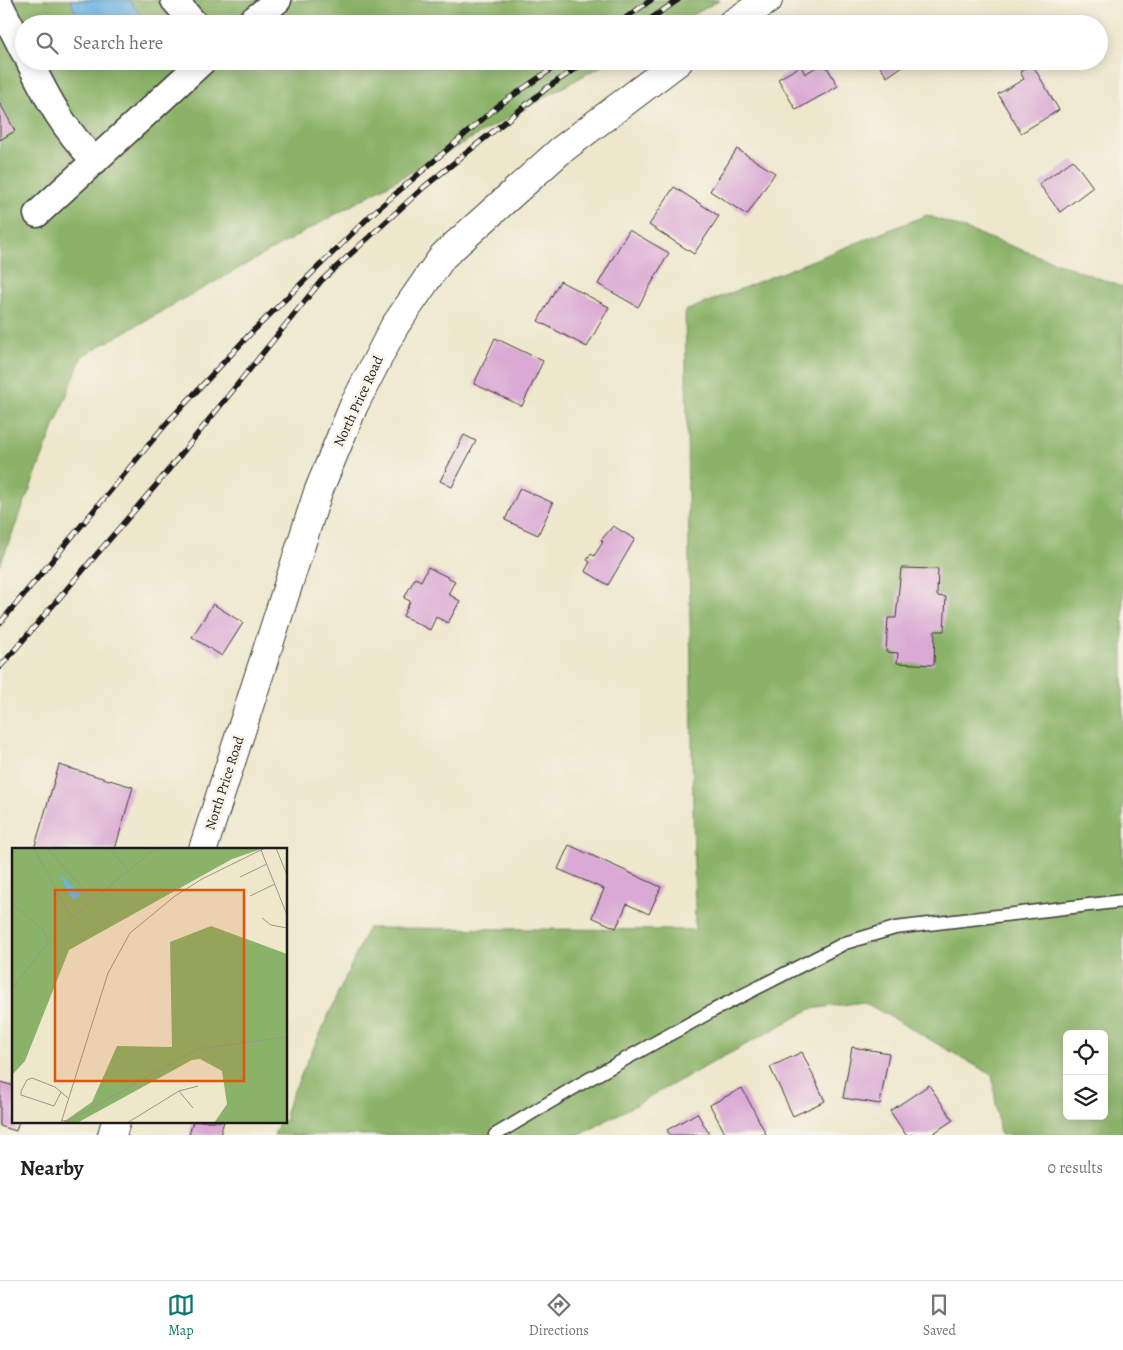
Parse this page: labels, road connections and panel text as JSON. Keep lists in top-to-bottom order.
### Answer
{
  "streets": {
    "street": ["North Price Road"]
  },
  "page": {
    "search": "Search here",
    "heading": ["Nearby", "0 results"],
    "nav": ["Map", "Directions", "Saved"]
  }
}
